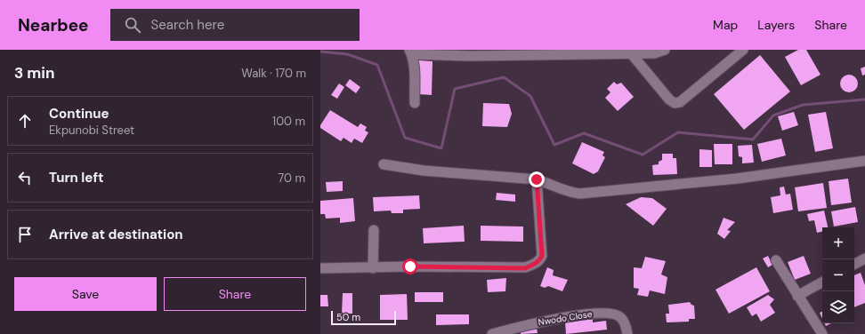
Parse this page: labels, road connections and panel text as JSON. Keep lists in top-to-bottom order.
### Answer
{
  "streets": {
    "street": ["Nwodo Close"]
  },
  "scale_bar": "50 m",
  "page": {
    "header": "Nearbee",
    "search": "Search here",
    "nav": ["Map", "Layers", "Share"],
    "heading": ["3 min", "Walk · 170 m"],
    "list": [
      ["Continue", "Ekpunobi Street", "100 m"],
      ["Turn left", "70 m"],
      "Arrive at destination"
    ],
    "map_buttons": ["+", "−"],
    "buttons": ["Save", "Share"],
    "scale": "50 m"
  }
}
